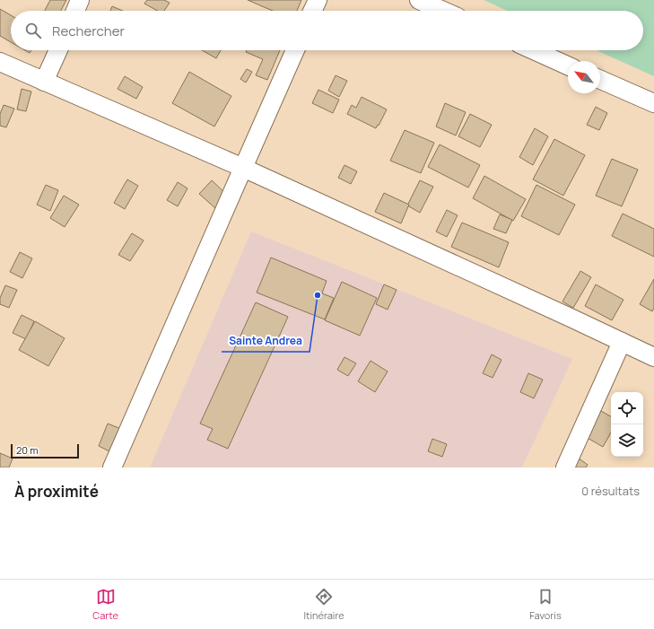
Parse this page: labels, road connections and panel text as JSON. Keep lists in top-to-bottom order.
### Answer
{
  "places": ["Sainte Andrea"],
  "scale_bar": "20 m",
  "north": "top left",
  "page": {
    "search": "Rechercher",
    "scale": "20 m",
    "heading": ["À proximité", "0 résultats"],
    "nav": ["Carte", "Itinéraire", "Favoris"]
  }
}
